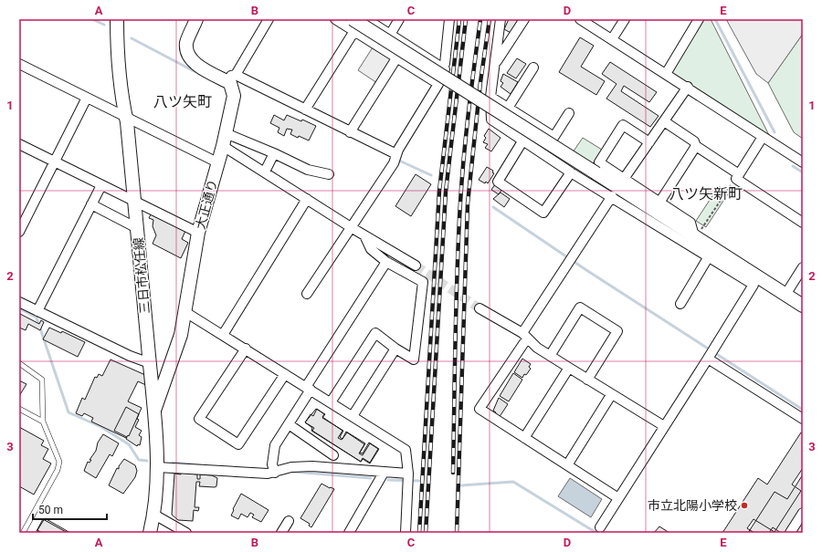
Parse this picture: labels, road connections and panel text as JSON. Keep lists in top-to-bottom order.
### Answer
{
  "streets": {
    "street": ["大正通り", "三日市松任線"]
  },
  "crossings": [
    ["大正通り", "三日市松任線"]
  ],
  "districts": ["八ツ矢町", "八ツ矢新町"],
  "places": ["市立北陽小学校"],
  "scale_bar": "50 m",
  "grid": {
    "columns": [
      "A",
      "B",
      "C",
      "D",
      "E"
    ],
    "rows": ["1", "2", "3"]
  }
}
